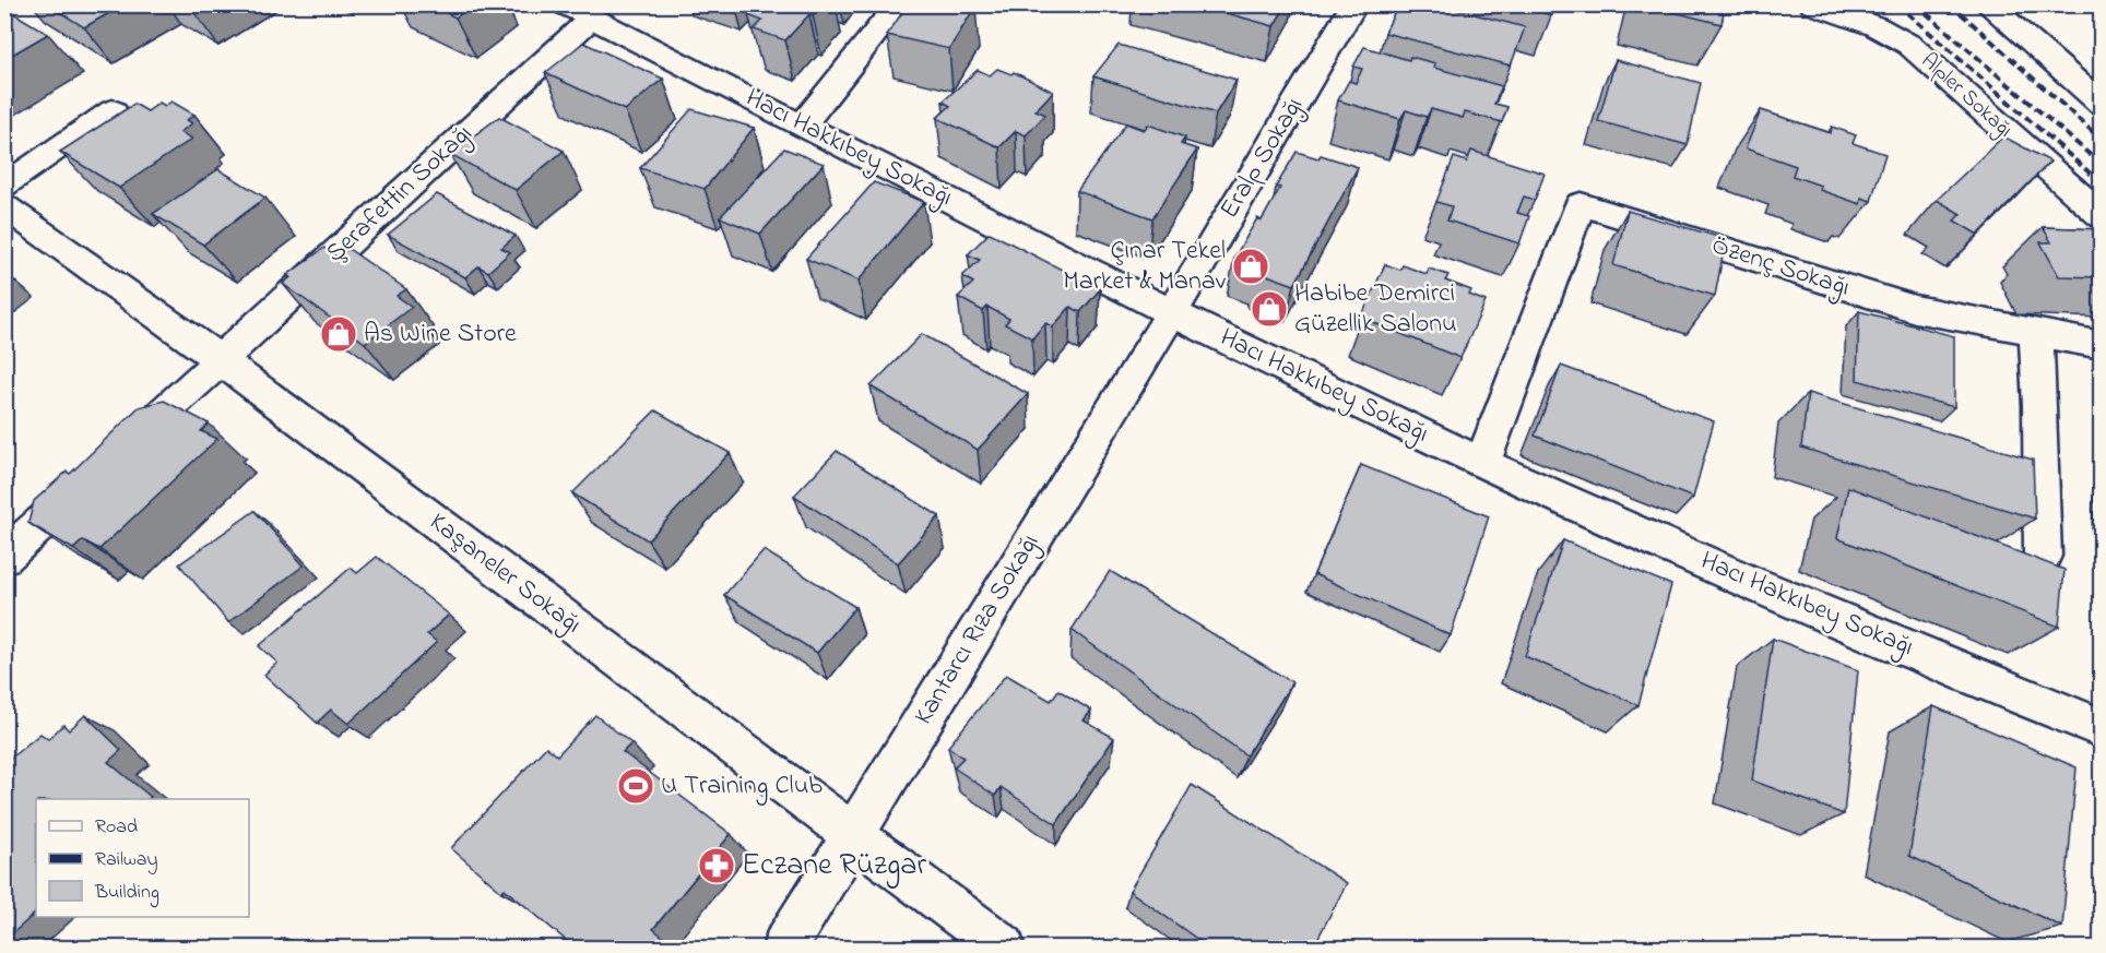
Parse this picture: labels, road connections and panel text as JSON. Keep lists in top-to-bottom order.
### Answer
{
  "streets": {
    "street": [
      "Alpler Sokağı",
      "Hacı Hakkıbey Sokağı",
      "Eralp Sokağı",
      "Şerafettin Sokağı",
      "Özenç Sokağı",
      "Kaşaneler Sokağı",
      "Kantarcı Rıza Sokağı"
    ]
  },
  "crossings": [
    ["Hacı Hakkıbey Sokağı", "Eralp Sokağı"],
    ["Hacı Hakkıbey Sokağı", "Şerafettin Sokağı"],
    ["Hacı Hakkıbey Sokağı", "Özenç Sokağı"],
    ["Hacı Hakkıbey Sokağı", "Kantarcı Rıza Sokağı"],
    ["Eralp Sokağı", "Kantarcı Rıza Sokağı"],
    ["Şerafettin Sokağı", "Kaşaneler Sokağı"],
    ["Kaşaneler Sokağı", "Kantarcı Rıza Sokağı"]
  ],
  "places": {
    "shop": ["Çınar Tekel Market & Manav", "Habibe Demirci Güzellik Salonu", "As Wine Store"],
    "sports": ["U Training Club"],
    "pharmacy": ["Eczane Rüzgar"]
  },
  "legend": ["Road", "Railway", "Building"]
}
